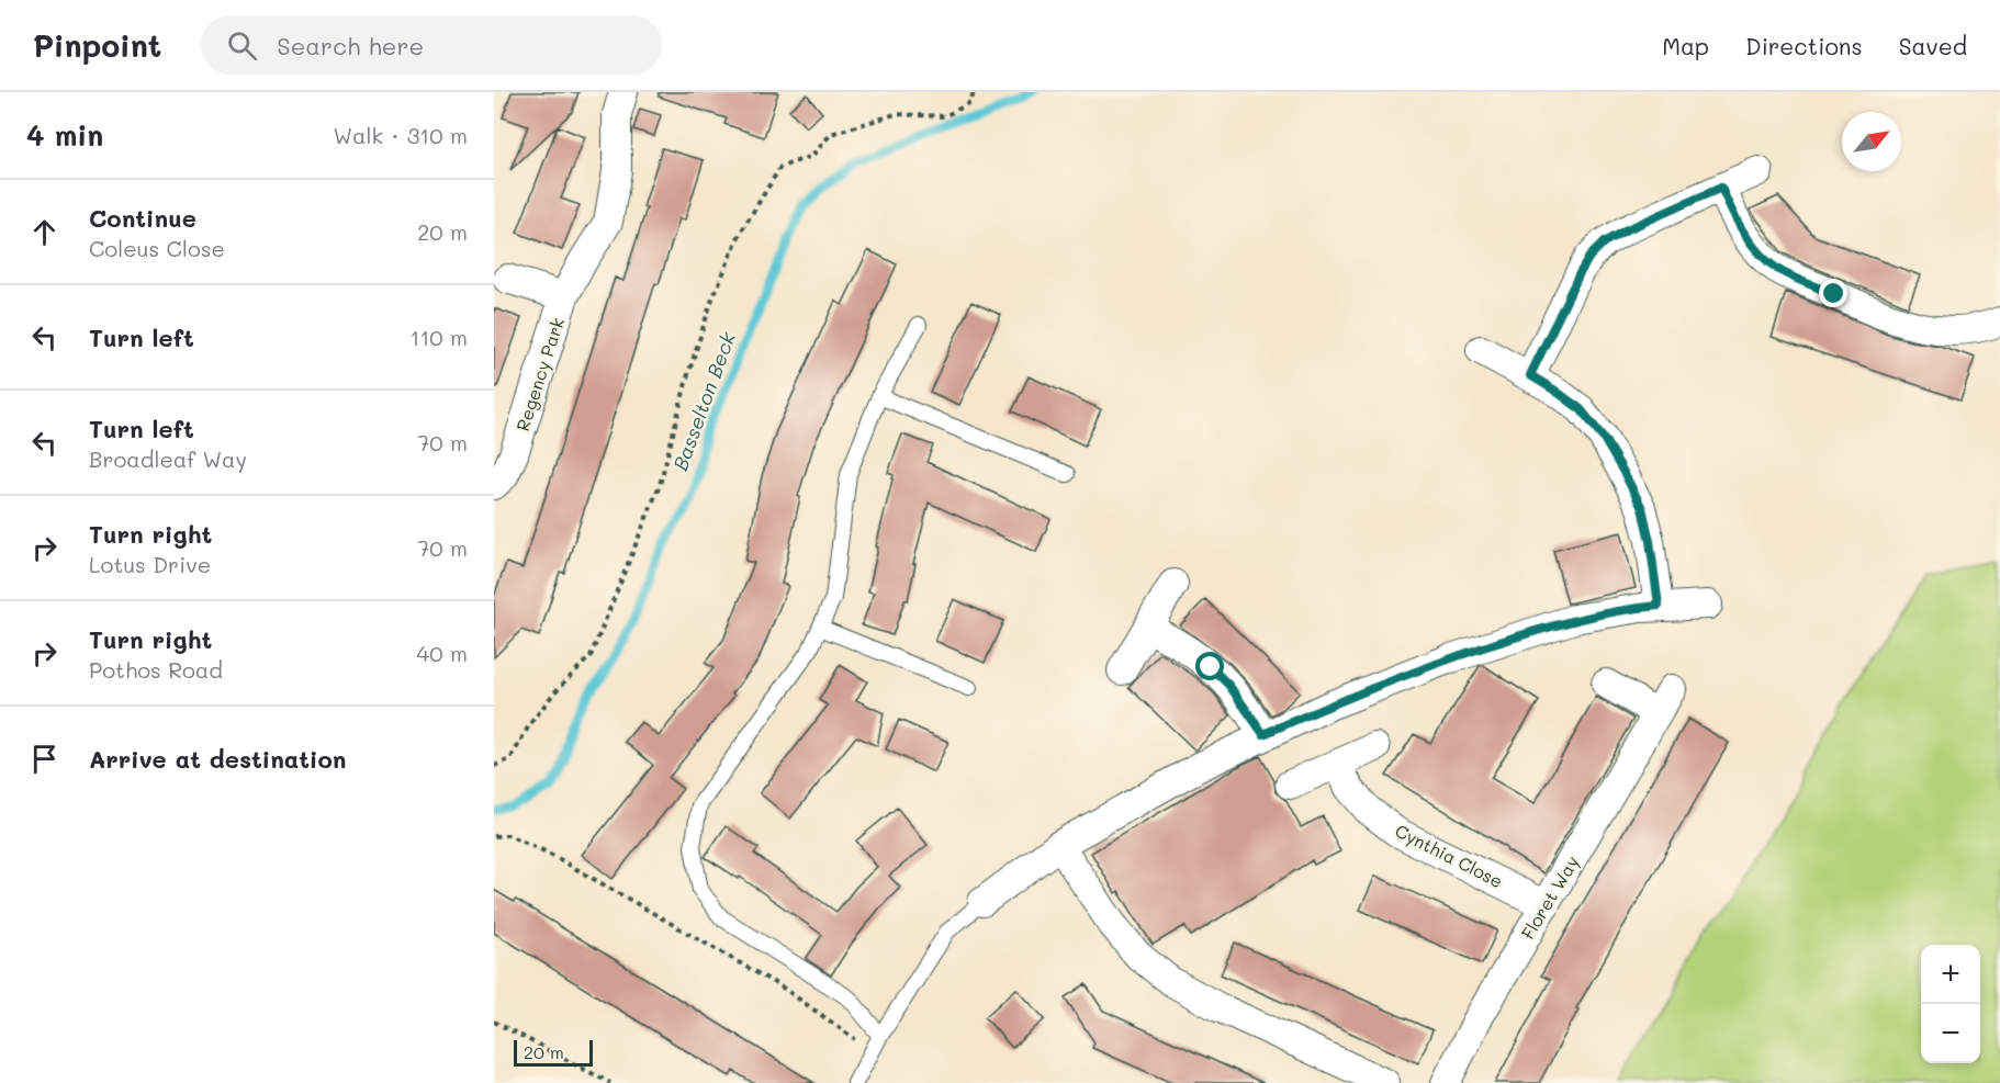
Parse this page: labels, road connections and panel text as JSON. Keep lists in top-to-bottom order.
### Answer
{
  "streets": {
    "street": ["Regency Park", "Cynthia Close", "Floret Way"]
  },
  "crossings": [
    ["Cynthia Close", "Floret Way"]
  ],
  "water": ["Basselton Beck"],
  "scale_bar": "20 m",
  "north": "top right",
  "page": {
    "header": "Pinpoint",
    "search": "Search here",
    "nav": ["Map", "Directions", "Saved"],
    "heading": ["4 min", "Walk · 310 m"],
    "list": [
      ["Continue", "Coleus Close", "20 m"],
      ["Turn left", "110 m"],
      ["Turn left", "Broadleaf Way", "70 m"],
      ["Turn right", "Lotus Drive", "70 m"],
      ["Turn right", "Pothos Road", "40 m"],
      "Arrive at destination"
    ],
    "map_buttons": ["+", "−"],
    "scale": "20 m"
  }
}
